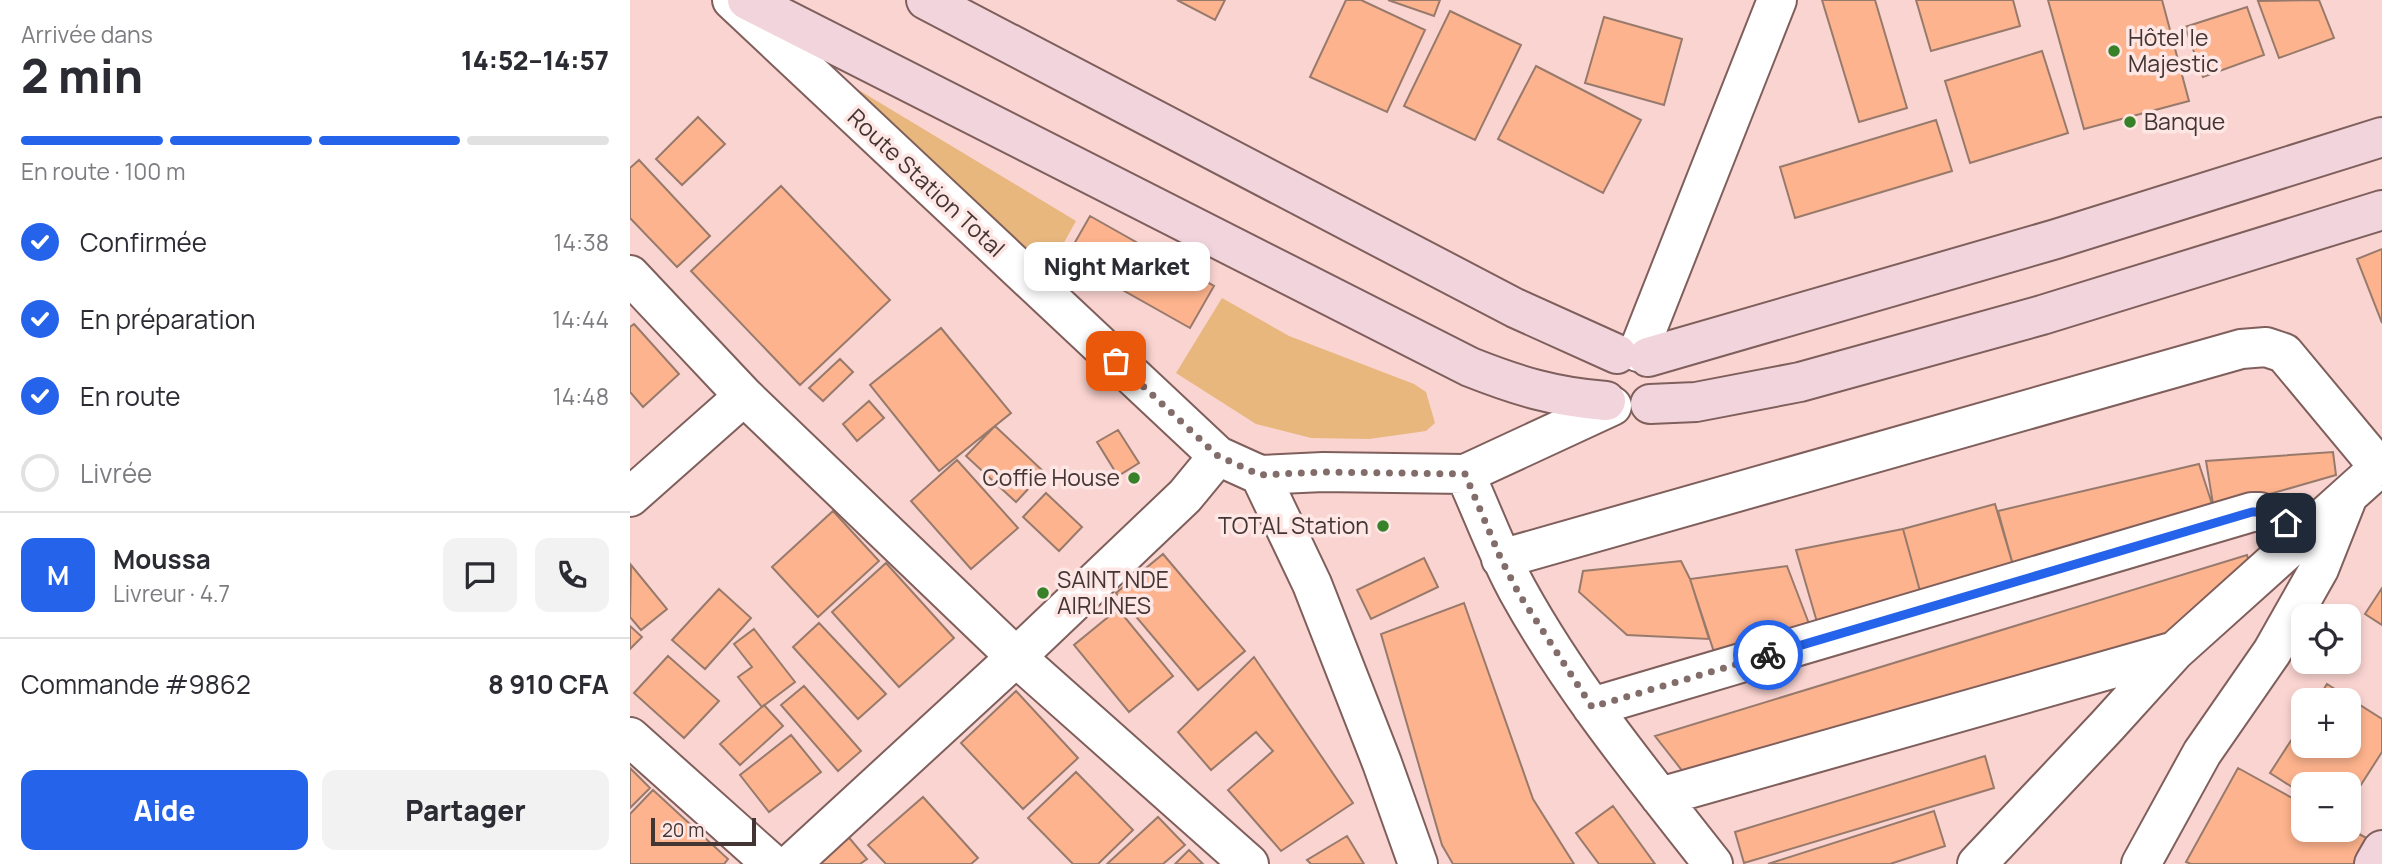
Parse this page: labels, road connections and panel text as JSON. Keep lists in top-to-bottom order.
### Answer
{
  "streets": {
    "street": ["Route Station Total"]
  },
  "places": [
    "Hôtel le Majestic",
    "Banque",
    "Night Market",
    "Coffie House",
    "TOTAL Station",
    "SAINT NDE AIRLINES"
  ],
  "scale_bar": "20 m",
  "page": {
    "heading": ["2 min", "Arrivée dans", "14:52–14:57"],
    "panel": [
      "Moussa",
      "Livreur · 4.7",
      "Commande #9862",
      "8 910 CFA"
    ],
    "bar": "En route · 100 m",
    "list": [
      ["Confirmée", "14:38"],
      ["En préparation", "14:44"],
      ["En route", "14:48"],
      "Livrée"
    ],
    "bubble": "Night Market",
    "round": "M",
    "map_buttons": ["+", "−"],
    "buttons": ["Aide", "Partager"],
    "scale": "20 m"
  }
}
